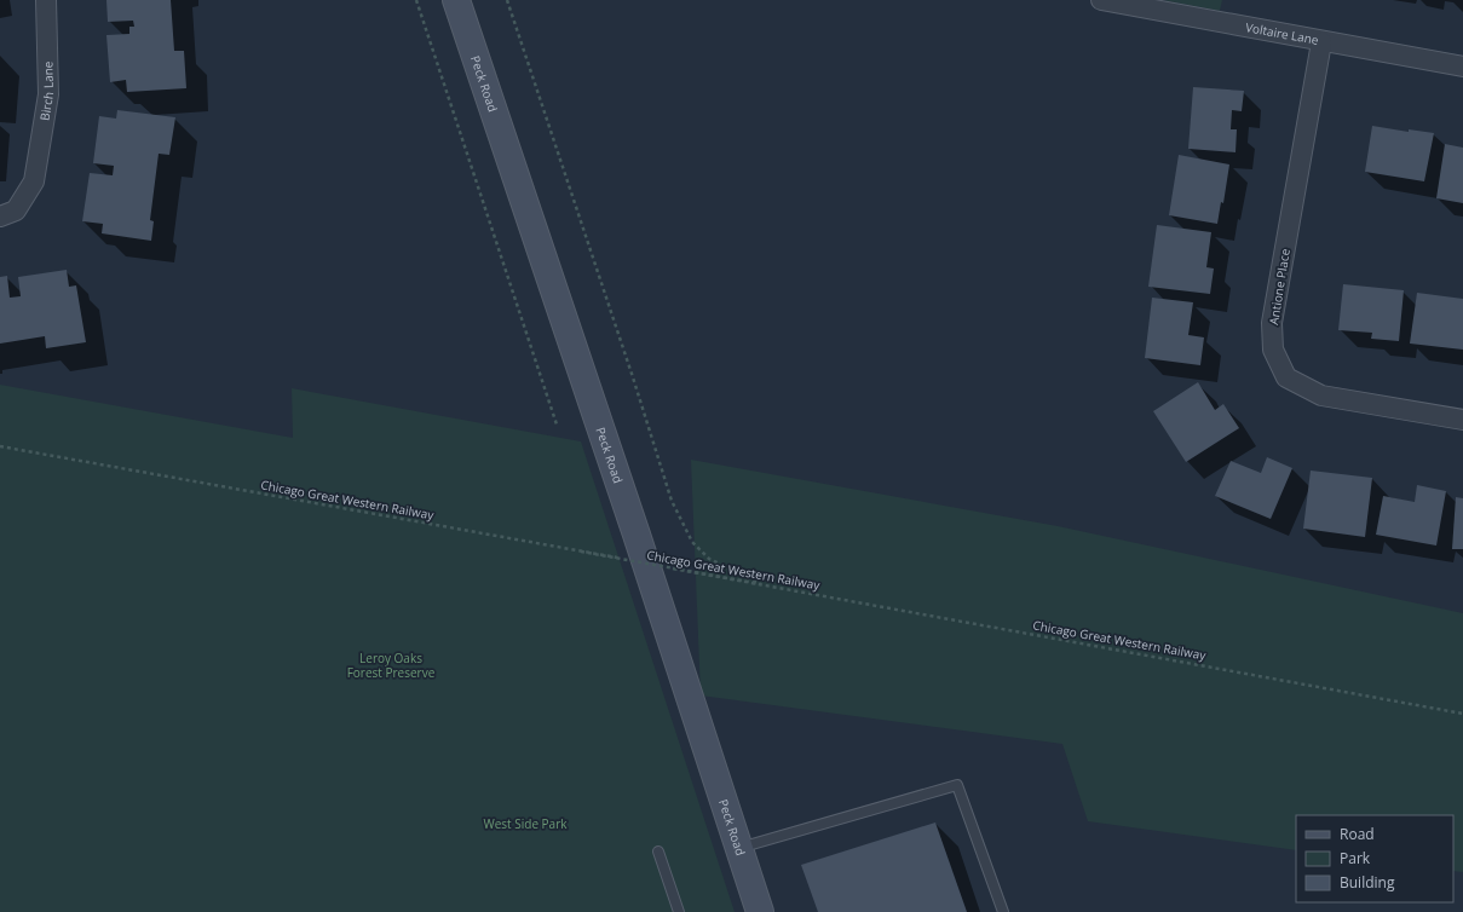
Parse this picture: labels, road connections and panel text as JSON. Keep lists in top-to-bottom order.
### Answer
{
  "streets": {
    "street": [
      "Voltaire Lane",
      "Peck Road",
      "Birch Lane",
      "Antione Place"
    ],
    "path": ["Chicago Great Western Railway"]
  },
  "crossings": [
    ["Voltaire Lane", "Antione Place"]
  ],
  "parks": ["Leroy Oaks Forest Preserve", "West Side Park"],
  "legend": ["Road", "Park", "Building"]
}
